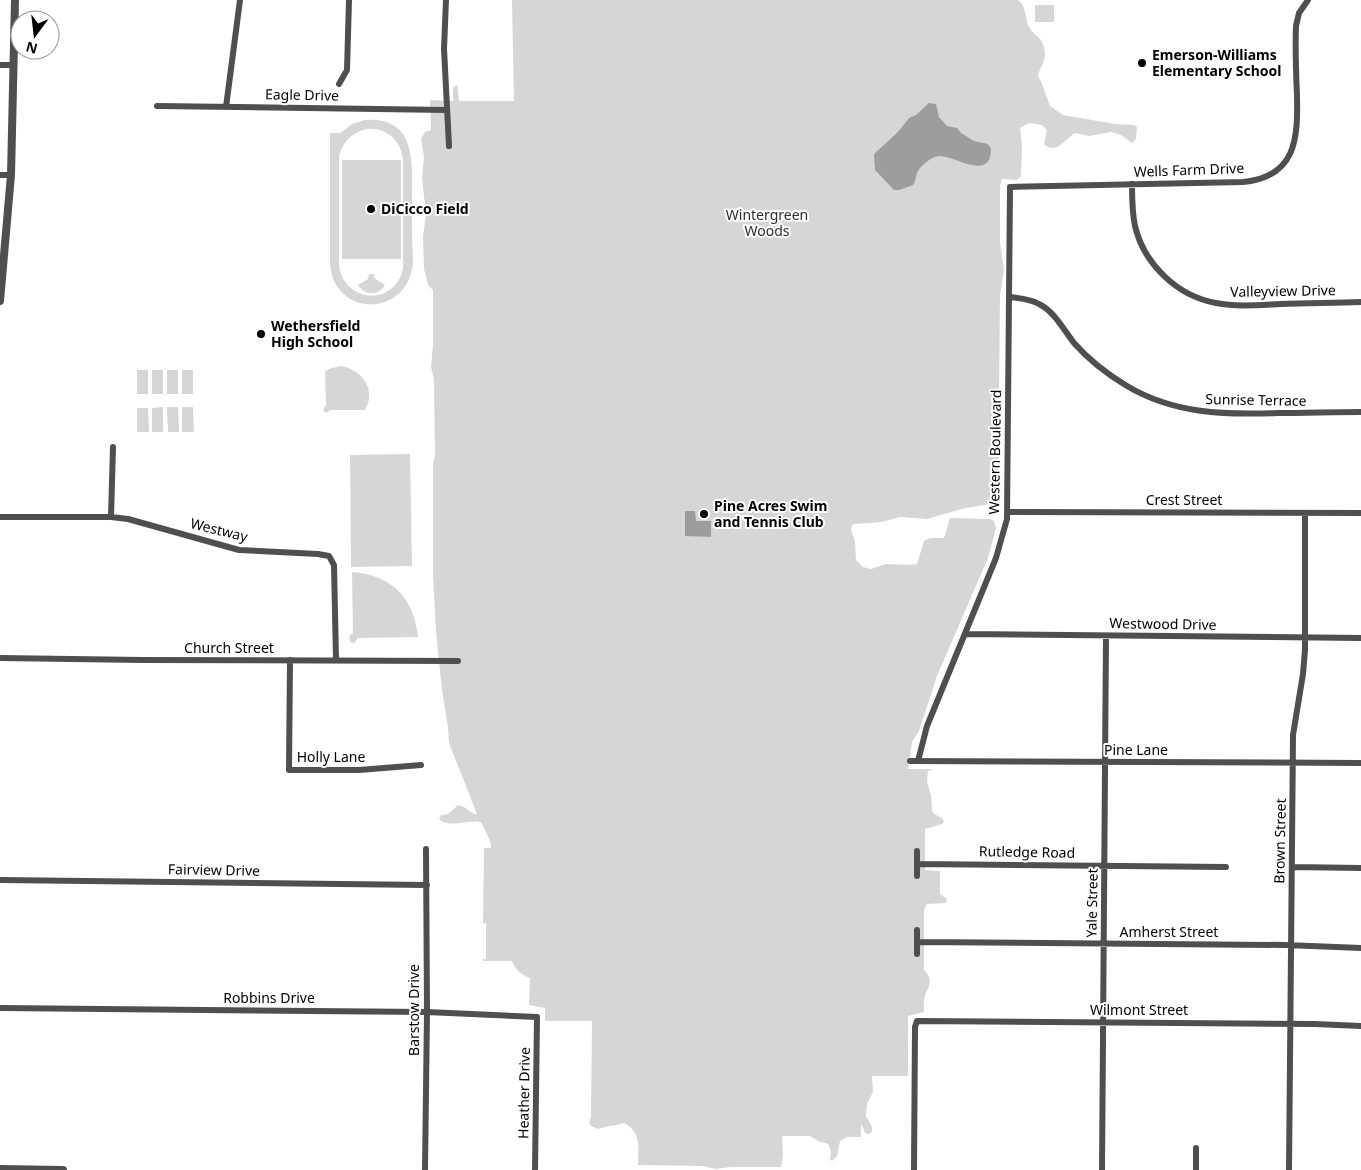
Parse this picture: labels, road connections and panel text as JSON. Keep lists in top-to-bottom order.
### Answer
{
  "streets": {
    "street": [
      "Eagle Drive",
      "Wells Farm Drive",
      "Valleyview Drive",
      "Sunrise Terrace",
      "Western Boulevard",
      "Crest Street",
      "Westway",
      "Westwood Drive",
      "Church Street",
      "Pine Lane",
      "Holly Lane",
      "Brown Street",
      "Rutledge Road",
      "Fairview Drive",
      "Yale Street",
      "Amherst Street",
      "Robbins Drive",
      "Barstow Drive",
      "Wilmont Street",
      "Heather Drive"
    ]
  },
  "crossings": [
    ["Wells Farm Drive", "Valleyview Drive"],
    ["Wells Farm Drive", "Western Boulevard"],
    ["Sunrise Terrace", "Western Boulevard"],
    ["Western Boulevard", "Crest Street"],
    ["Western Boulevard", "Westwood Drive"],
    ["Western Boulevard", "Pine Lane"],
    ["Crest Street", "Brown Street"],
    ["Westway", "Church Street"],
    ["Westwood Drive", "Brown Street"],
    ["Westwood Drive", "Yale Street"],
    ["Church Street", "Holly Lane"],
    ["Pine Lane", "Brown Street"],
    ["Pine Lane", "Yale Street"],
    ["Brown Street", "Amherst Street"],
    ["Brown Street", "Wilmont Street"],
    ["Rutledge Road", "Yale Street"],
    ["Fairview Drive", "Barstow Drive"],
    ["Yale Street", "Amherst Street"],
    ["Yale Street", "Wilmont Street"],
    ["Robbins Drive", "Barstow Drive"],
    ["Robbins Drive", "Heather Drive"]
  ],
  "parks": ["Wintergreen Woods"],
  "places": [
    "Emerson-Williams Elementary School",
    "DiCicco Field",
    "Wethersfield High School",
    "Pine Acres Swim and Tennis Club"
  ],
  "north": "bottom"
}
